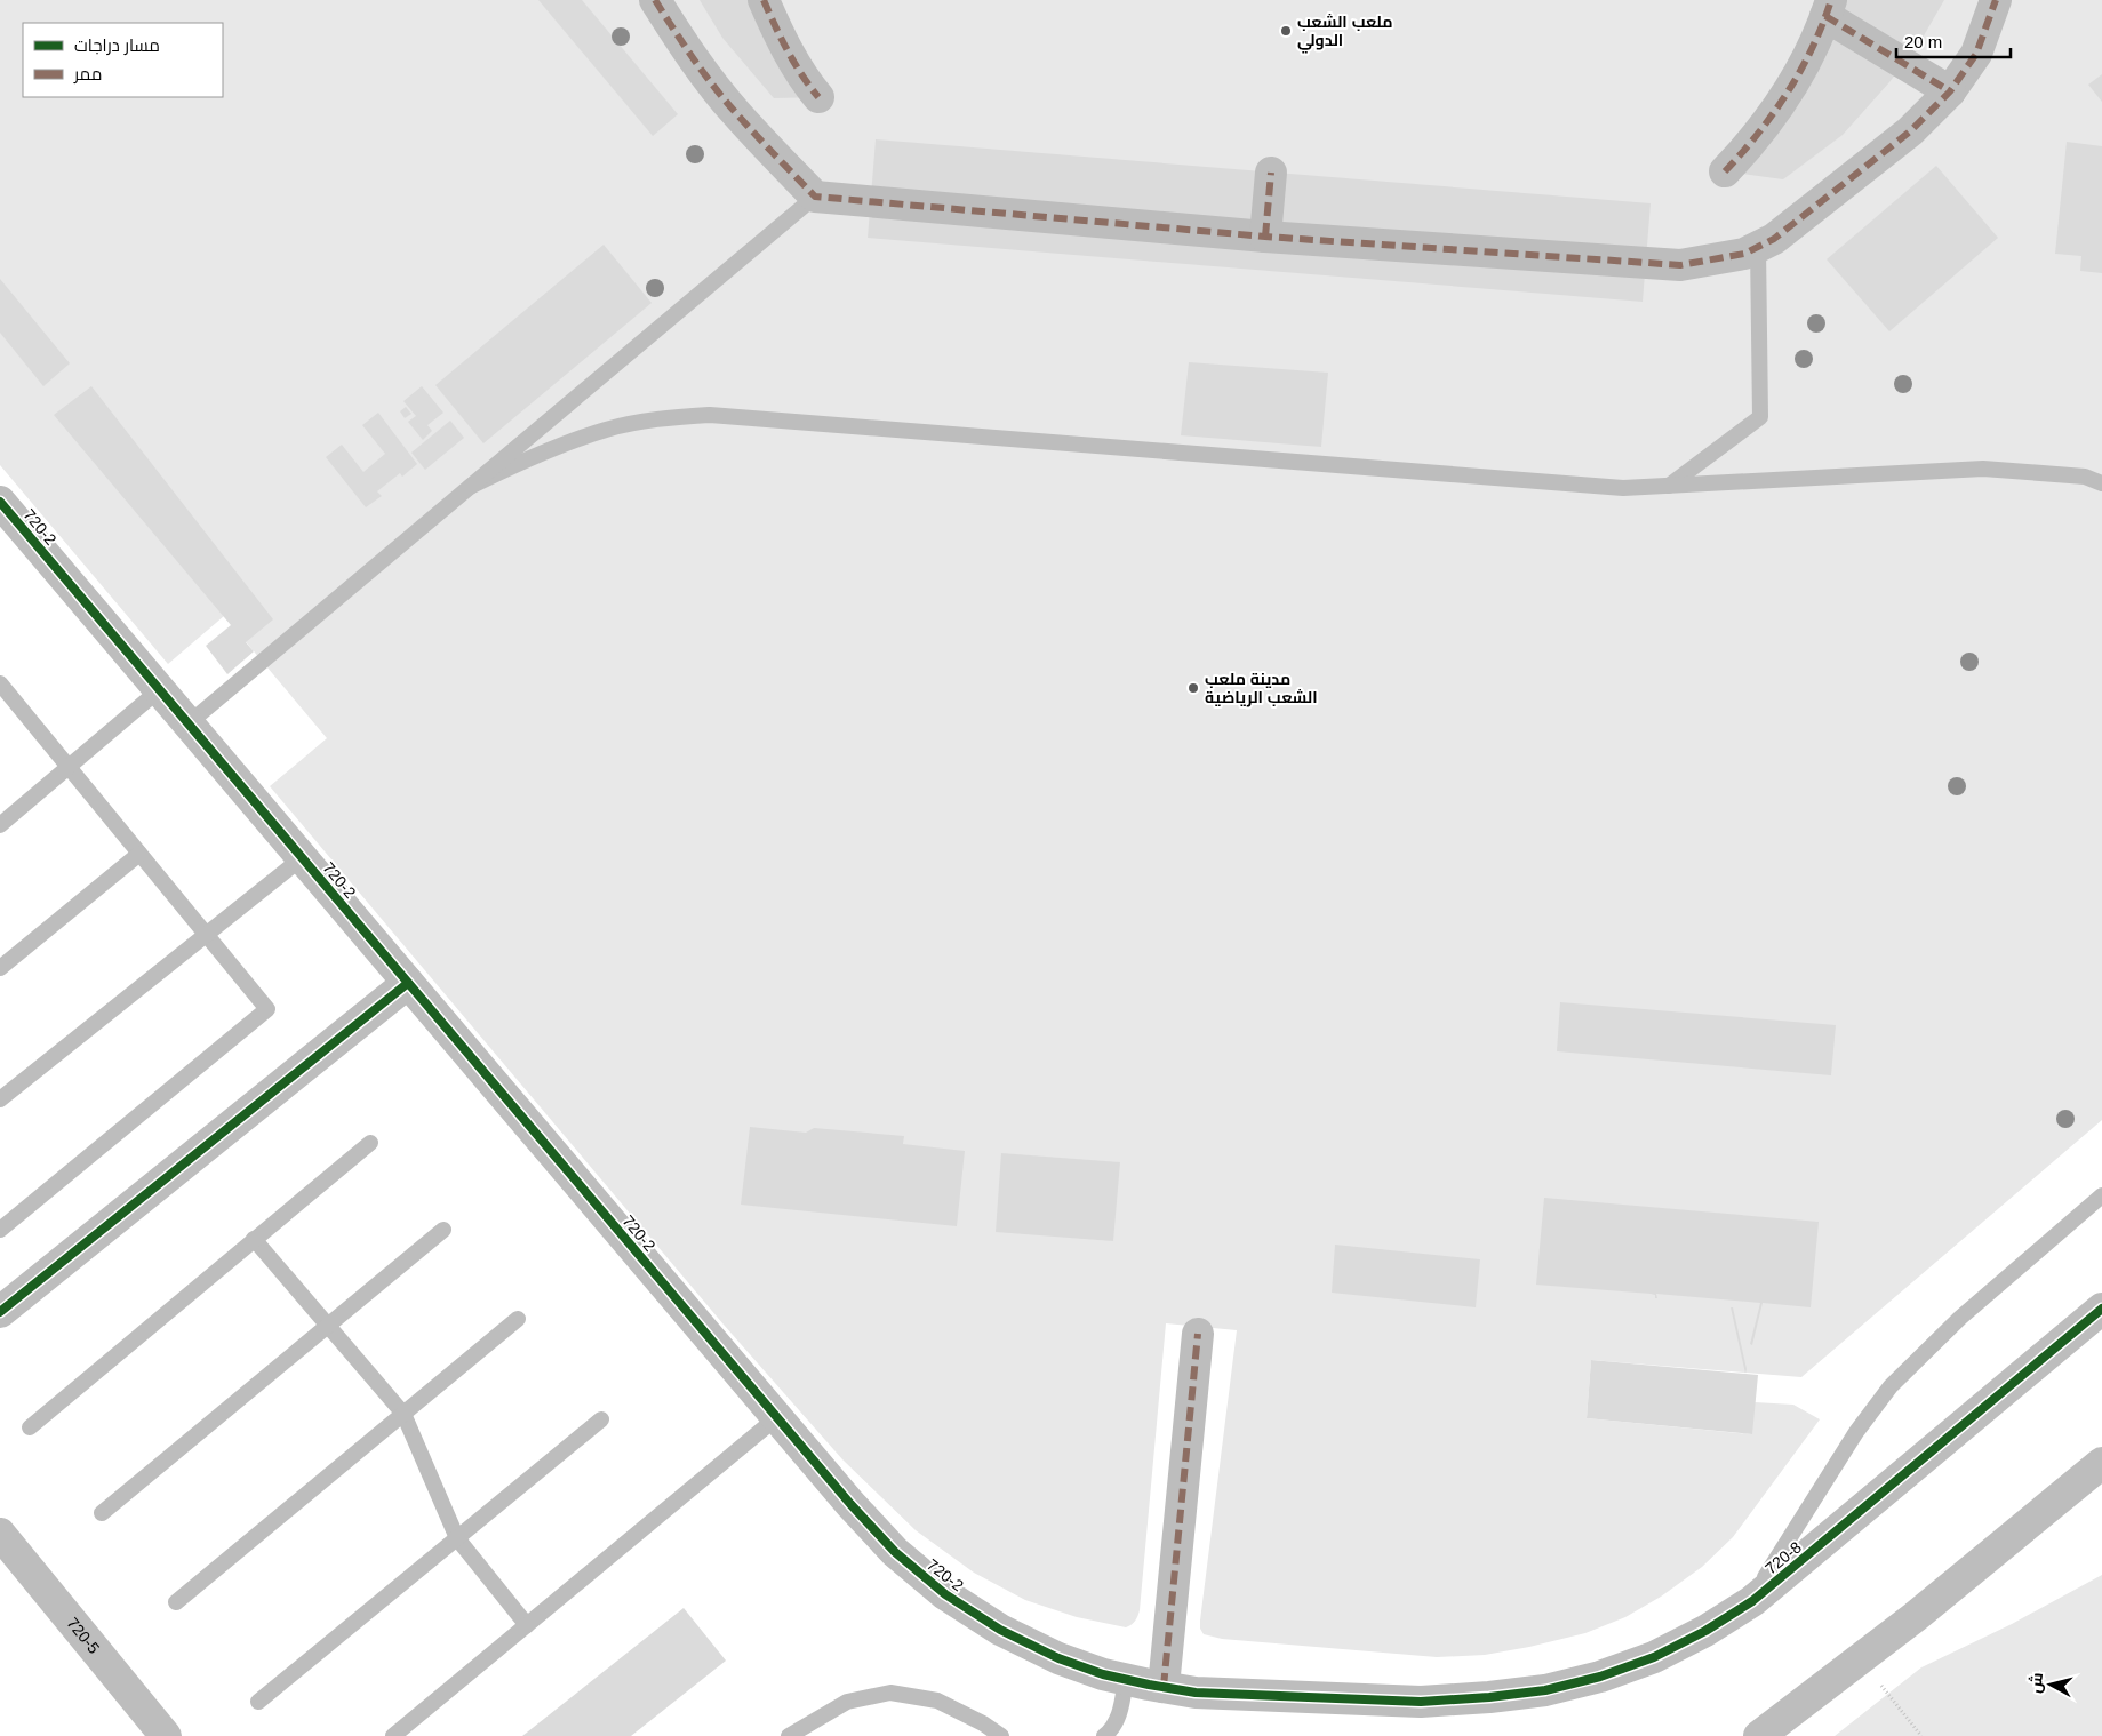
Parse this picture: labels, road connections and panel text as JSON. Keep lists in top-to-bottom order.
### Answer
{
  "streets": {
    "street": ["720-2", "720-8", "720-5"]
  },
  "crossings": [
    ["720-2", "720-8"]
  ],
  "places": ["ملعب الشعب الدولي", "مدينة ملعب الشعب الرياضية"],
  "legend": ["مسار دراجات", "ممر"],
  "scale_bar": "20 m",
  "north": "left"
}
